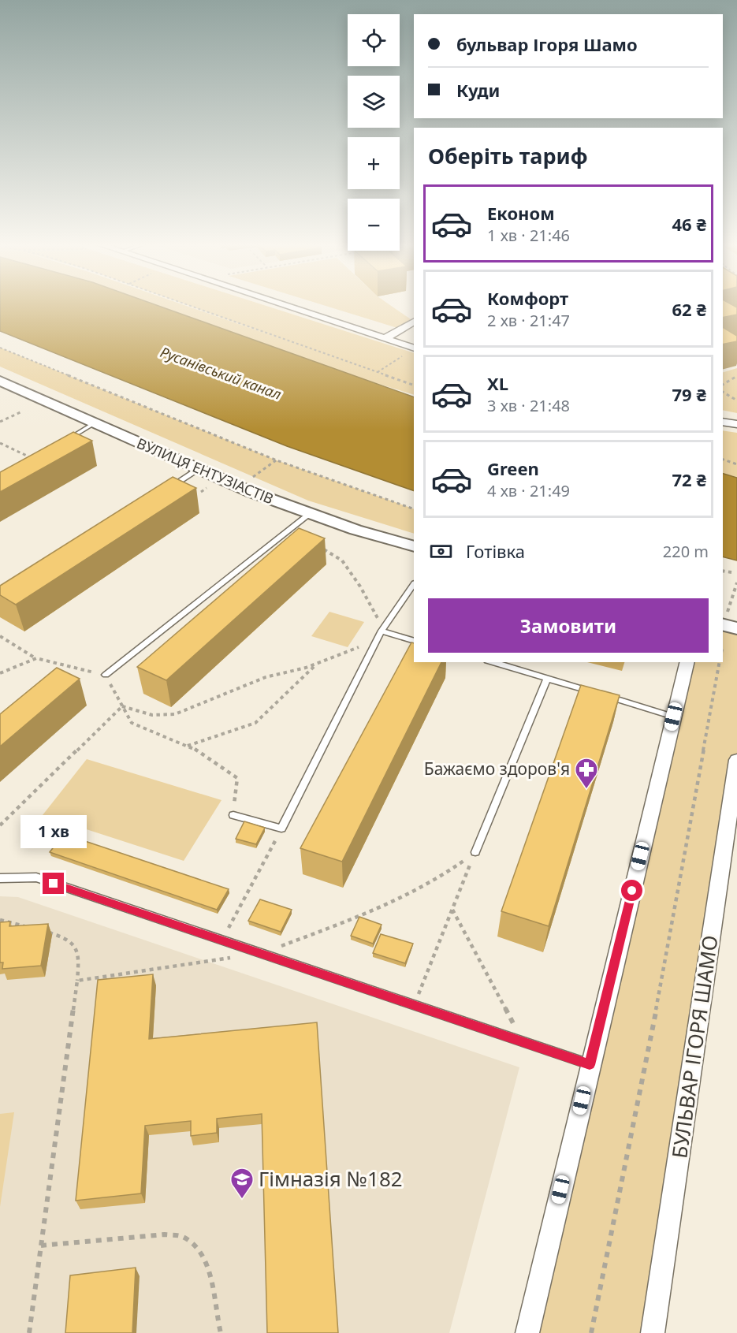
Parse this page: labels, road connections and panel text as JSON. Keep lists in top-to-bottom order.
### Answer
{
  "streets": {
    "street": ["ВУЛИЦЯ ЕНТУЗІАСТІВ", "БУЛЬВАР ІГОРЯ ШАМО"]
  },
  "water": ["Русанівський канал"],
  "places": {
    "pharmacy": ["Бажаємо здоров'я"],
    "school or university": ["Гімназія №182"]
  },
  "page": {
    "map_buttons": ["+", "−"],
    "banner": ["бульвар Ігоря Шамо", "Куди"],
    "heading": "Оберіть тариф",
    "list": [
      {
        "name": "Економ",
        "note": "1 хв · 21:46",
        "value": "46 ₴"
      },
      {
        "name": "Комфорт",
        "note": "2 хв · 21:47",
        "value": "62 ₴"
      },
      {
        "name": "XL",
        "note": "3 хв · 21:48",
        "value": "79 ₴"
      },
      {
        "name": "Green",
        "note": "4 хв · 21:49",
        "value": "72 ₴"
      }
    ],
    "pay": ["Готівка", "220 m"],
    "buttons": "Замовити",
    "bubble": "1 хв"
  }
}
